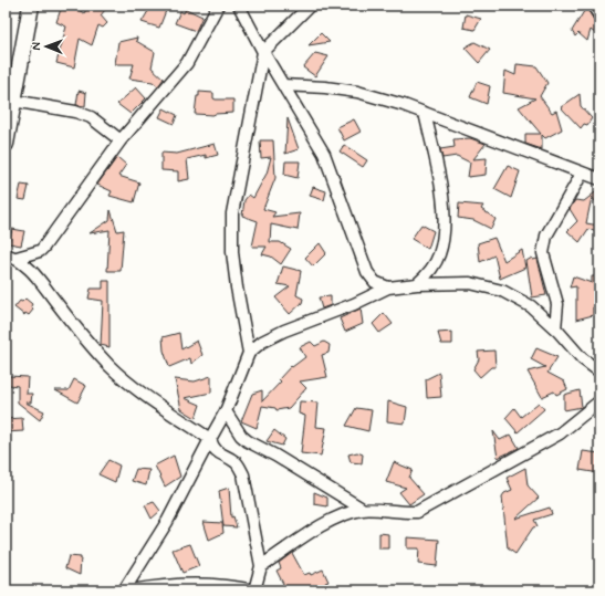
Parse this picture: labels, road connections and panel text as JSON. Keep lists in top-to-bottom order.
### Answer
{
  "north": "left"
}
